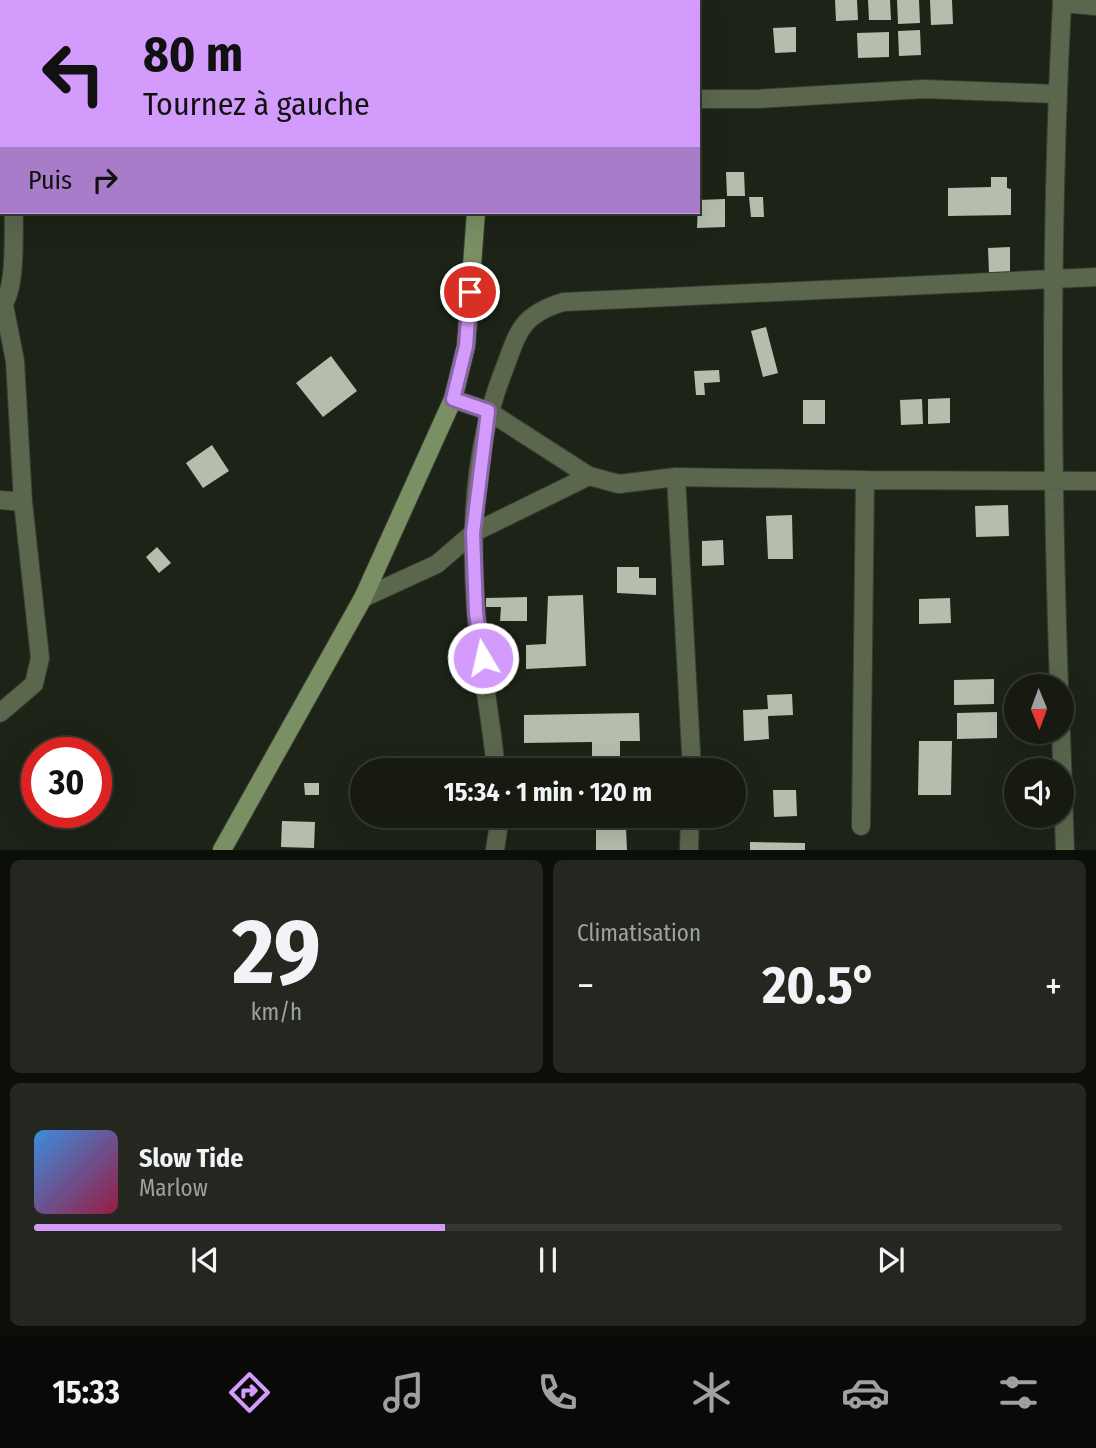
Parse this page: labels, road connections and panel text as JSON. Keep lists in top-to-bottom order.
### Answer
{
  "north": "bottom",
  "page": {
    "turn": ["80 m", "Tournez à gauche"],
    "then": "Puis",
    "limit": "30",
    "trip": "15:34 · 1 min · 120 m",
    "tile": [
      ["29", "km/h"],
      "Climatisation"
    ],
    "heat": ["−", "20.5°", "+"],
    "song": ["Slow Tide", "Marlow"],
    "tabs": "15:33"
  }
}
